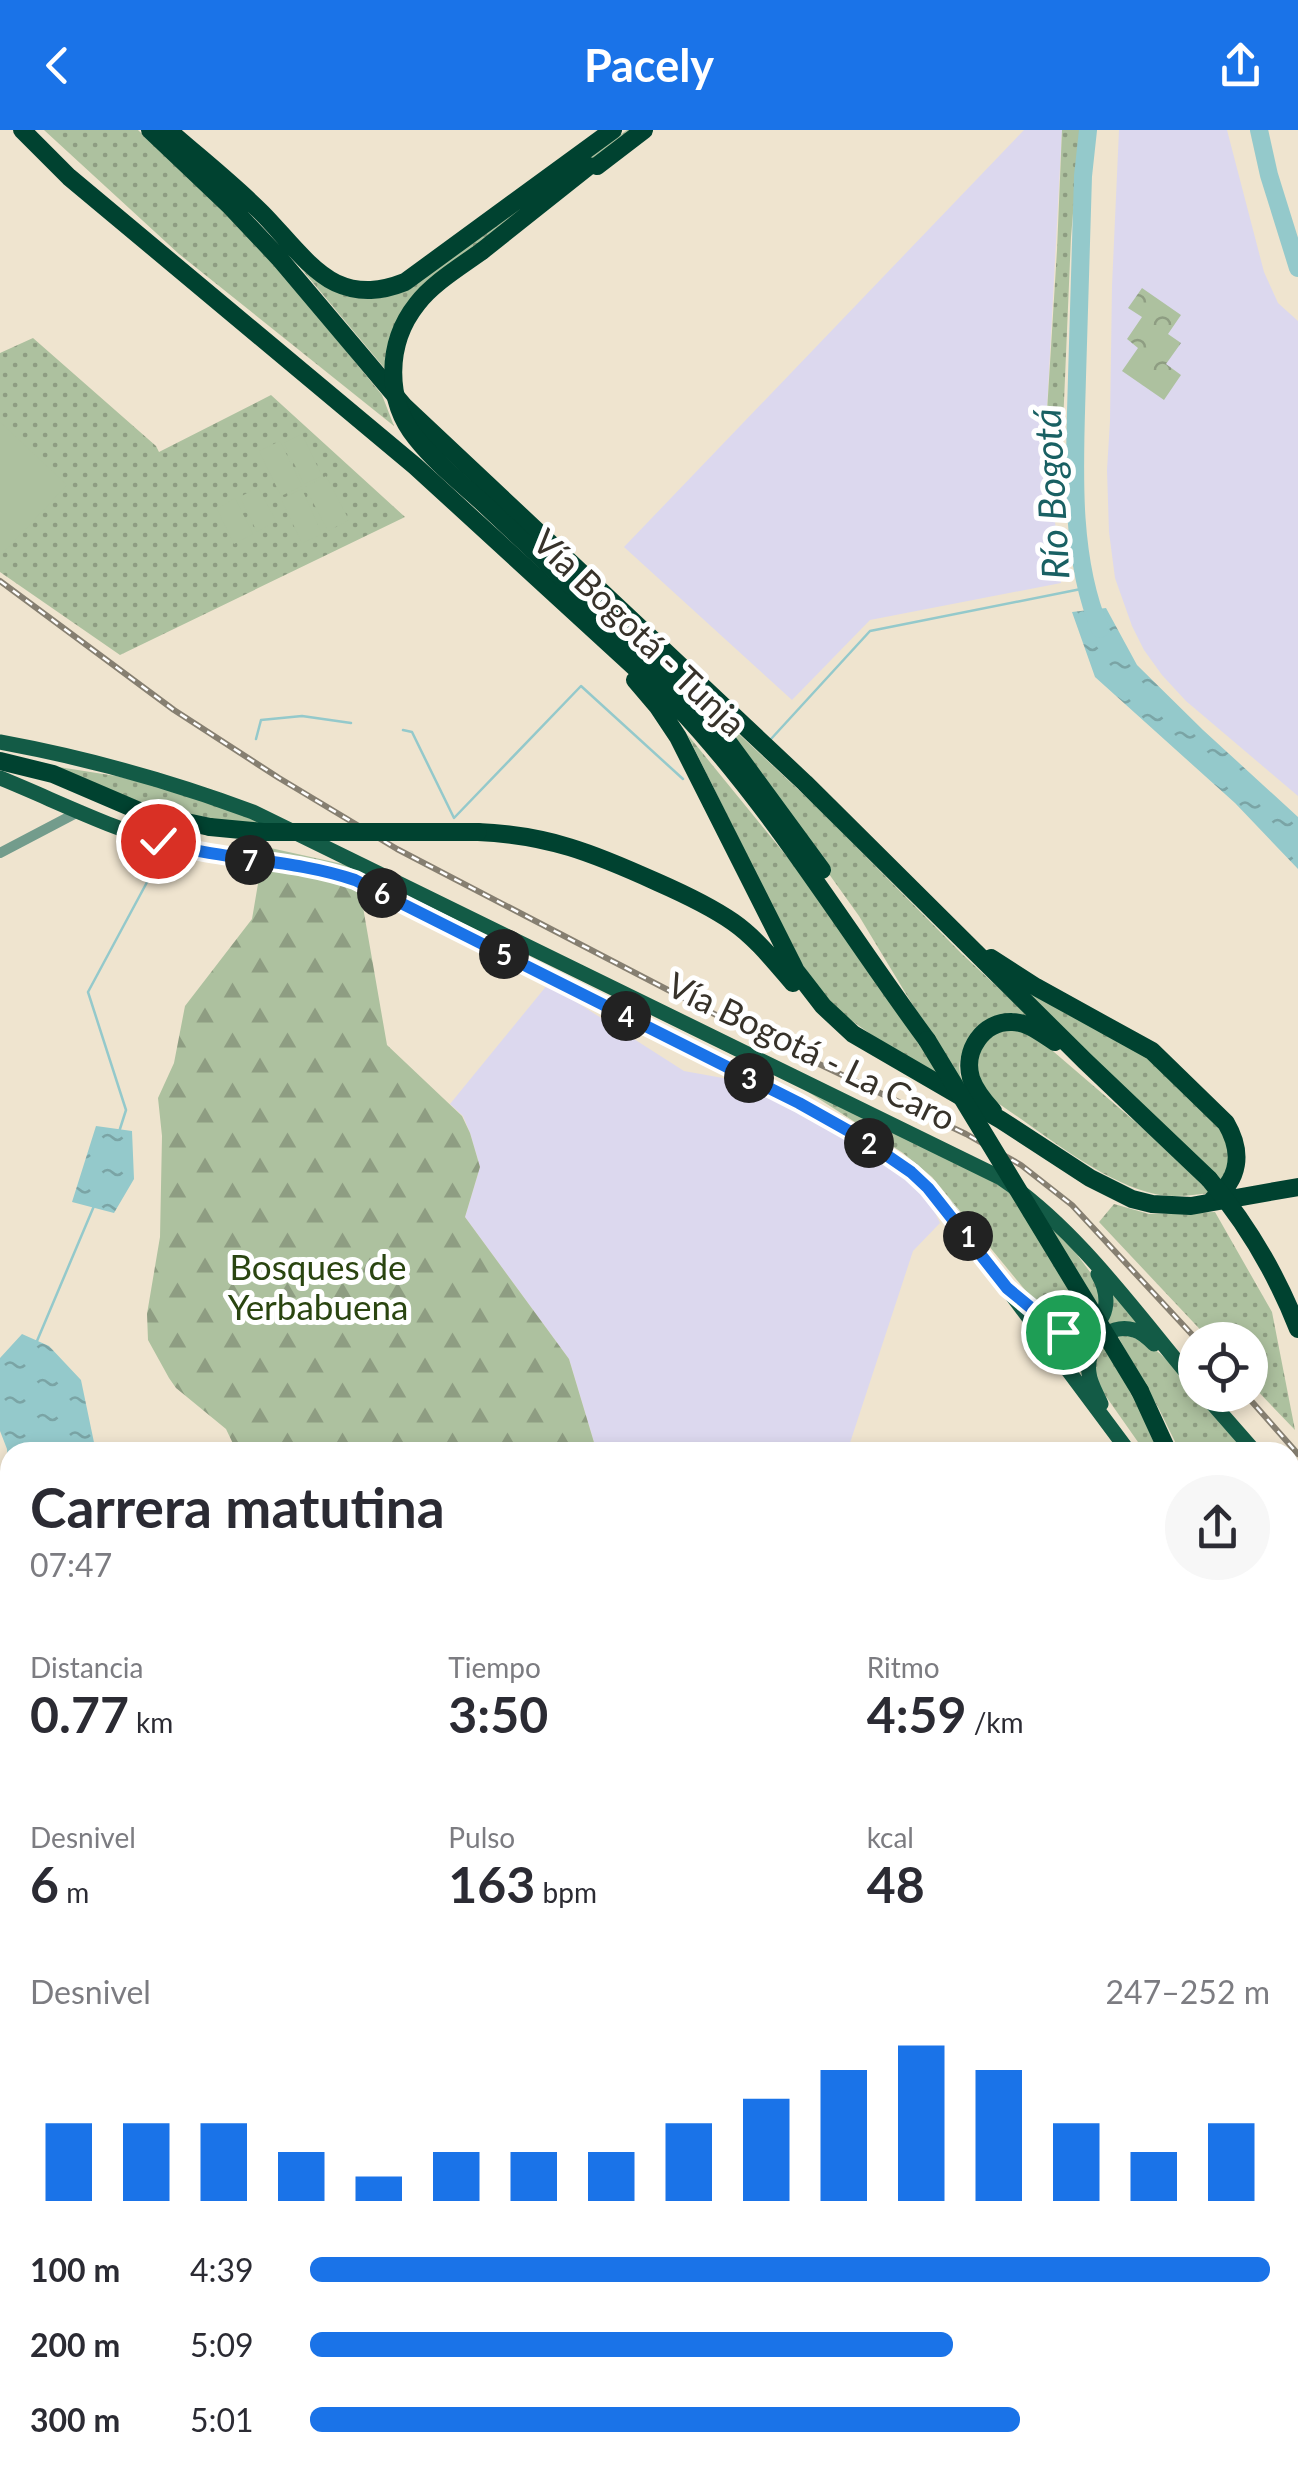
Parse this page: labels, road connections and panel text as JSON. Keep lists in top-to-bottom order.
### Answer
{
  "streets": {
    "highway": ["Vía Bogotá - Tunja"],
    "main road": ["Vía Bogotá - La Caro"]
  },
  "water": ["Río Bogotá"],
  "parks": ["Bosques de Yerbabuena"],
  "page": {
    "header": "Pacely",
    "pins": [
      "7",
      "6",
      "5",
      "4",
      "3",
      "2",
      "1"
    ],
    "heading": ["Carrera matutina", "07:47"],
    "stats": [
      ["Distancia", "0.77 km"],
      ["Tiempo", "3:50"],
      ["Ritmo", "4:59 /km"],
      ["Desnivel", "6 m"],
      ["Pulso", "163 bpm"],
      ["kcal", "48"]
    ],
    "chart": ["Desnivel", "247–252 m"],
    "list": [
      {
        "name": "100 m",
        "note": "4:39"
      },
      {
        "name": "200 m",
        "note": "5:09"
      },
      {
        "name": "300 m",
        "note": "5:01"
      }
    ]
  }
}
